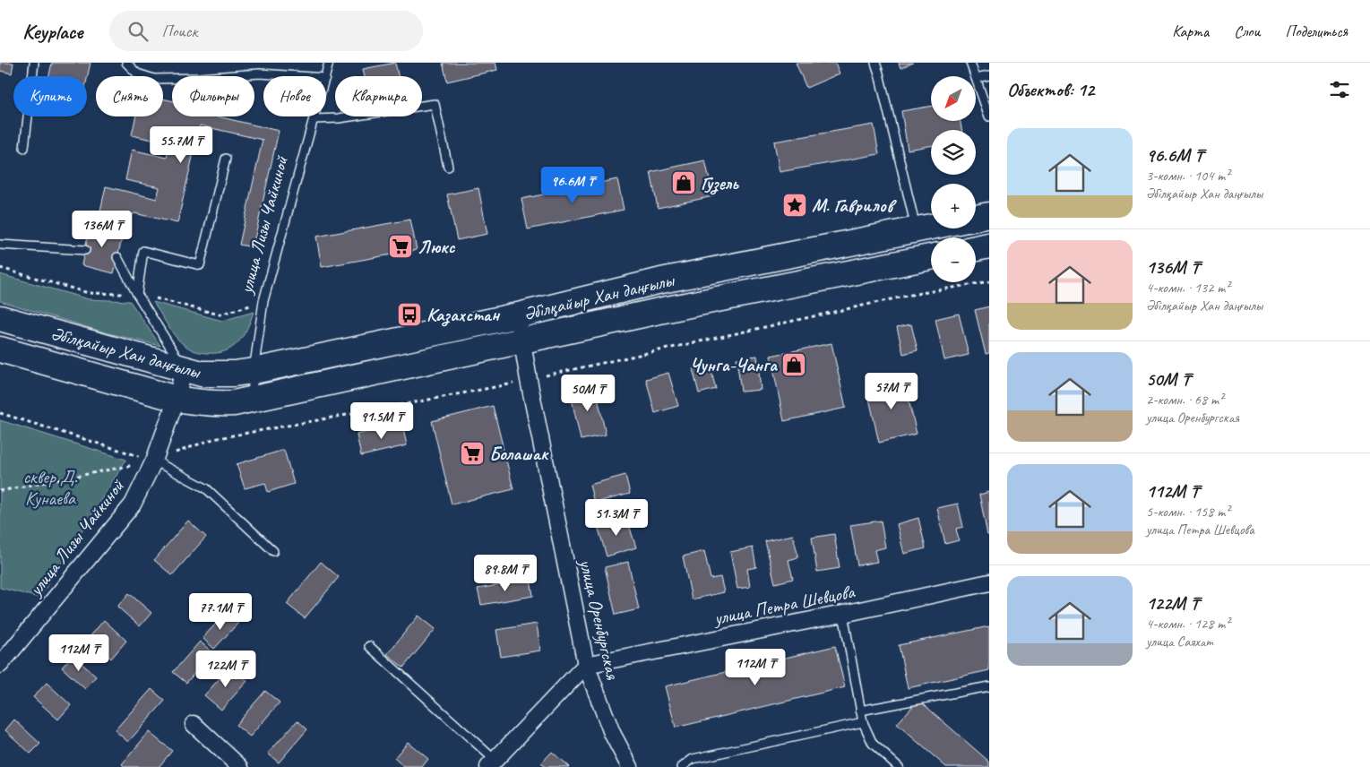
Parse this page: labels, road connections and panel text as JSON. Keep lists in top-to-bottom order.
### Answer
{
  "streets": {
    "main road": ["Әбілқайыр Хан даңғылы"],
    "street": ["улица Лизы Чайкиной", "улица Петра Шевцова", "улица Оренбургская"]
  },
  "crossings": [
    ["улица Лизы Чайкиной", "Әбілқайыр Хан даңғылы"],
    ["Әбілқайыр Хан даңғылы", "улица Оренбургская"],
    ["улица Петра Шевцова", "улица Оренбургская"]
  ],
  "parks": ["сквер Д. Кунаева"],
  "places": {
    "shop": ["Гузель", "Чунга-Чанга"],
    "place": ["М. Гаврилов"],
    "supermarket": ["Люкс", "Болашак"],
    "bus stop": ["Казахстан"]
  },
  "north": "bottom left",
  "page": {
    "header": "Keyplace",
    "search": "Поиск",
    "nav": ["Карта", "Слои", "Поделиться"],
    "heading": "Объектов: 12",
    "map_buttons": ["+", "−"],
    "chip": [
      "Купить",
      "Снять",
      "Фильтры",
      "Новое",
      "Квартира"
    ],
    "list": [
      {
        "name": "96.6M ₸",
        "note": "3-комн. · 104 m² · Әбілқайыр Хан даңғылы"
      },
      {
        "name": "136M ₸",
        "note": "4-комн. · 132 m² · Әбілқайыр Хан даңғылы"
      },
      {
        "name": "50M ₸",
        "note": "2-комн. · 68 m² · улица Оренбургская"
      },
      {
        "name": "112M ₸",
        "note": "5-комн. · 158 m² · улица Петра Шевцова"
      },
      {
        "name": "122M ₸",
        "note": "4-комн. · 128 m² · улица Саяхат"
      }
    ],
    "price": [
      "55.7M ₸",
      "96.6M ₸",
      "136M ₸",
      "57M ₸",
      "50M ₸",
      "91.5M ₸",
      "51.3M ₸",
      "89.8M ₸",
      "77.1M ₸",
      "112M ₸",
      "112M ₸",
      "122M ₸"
    ]
  }
}
